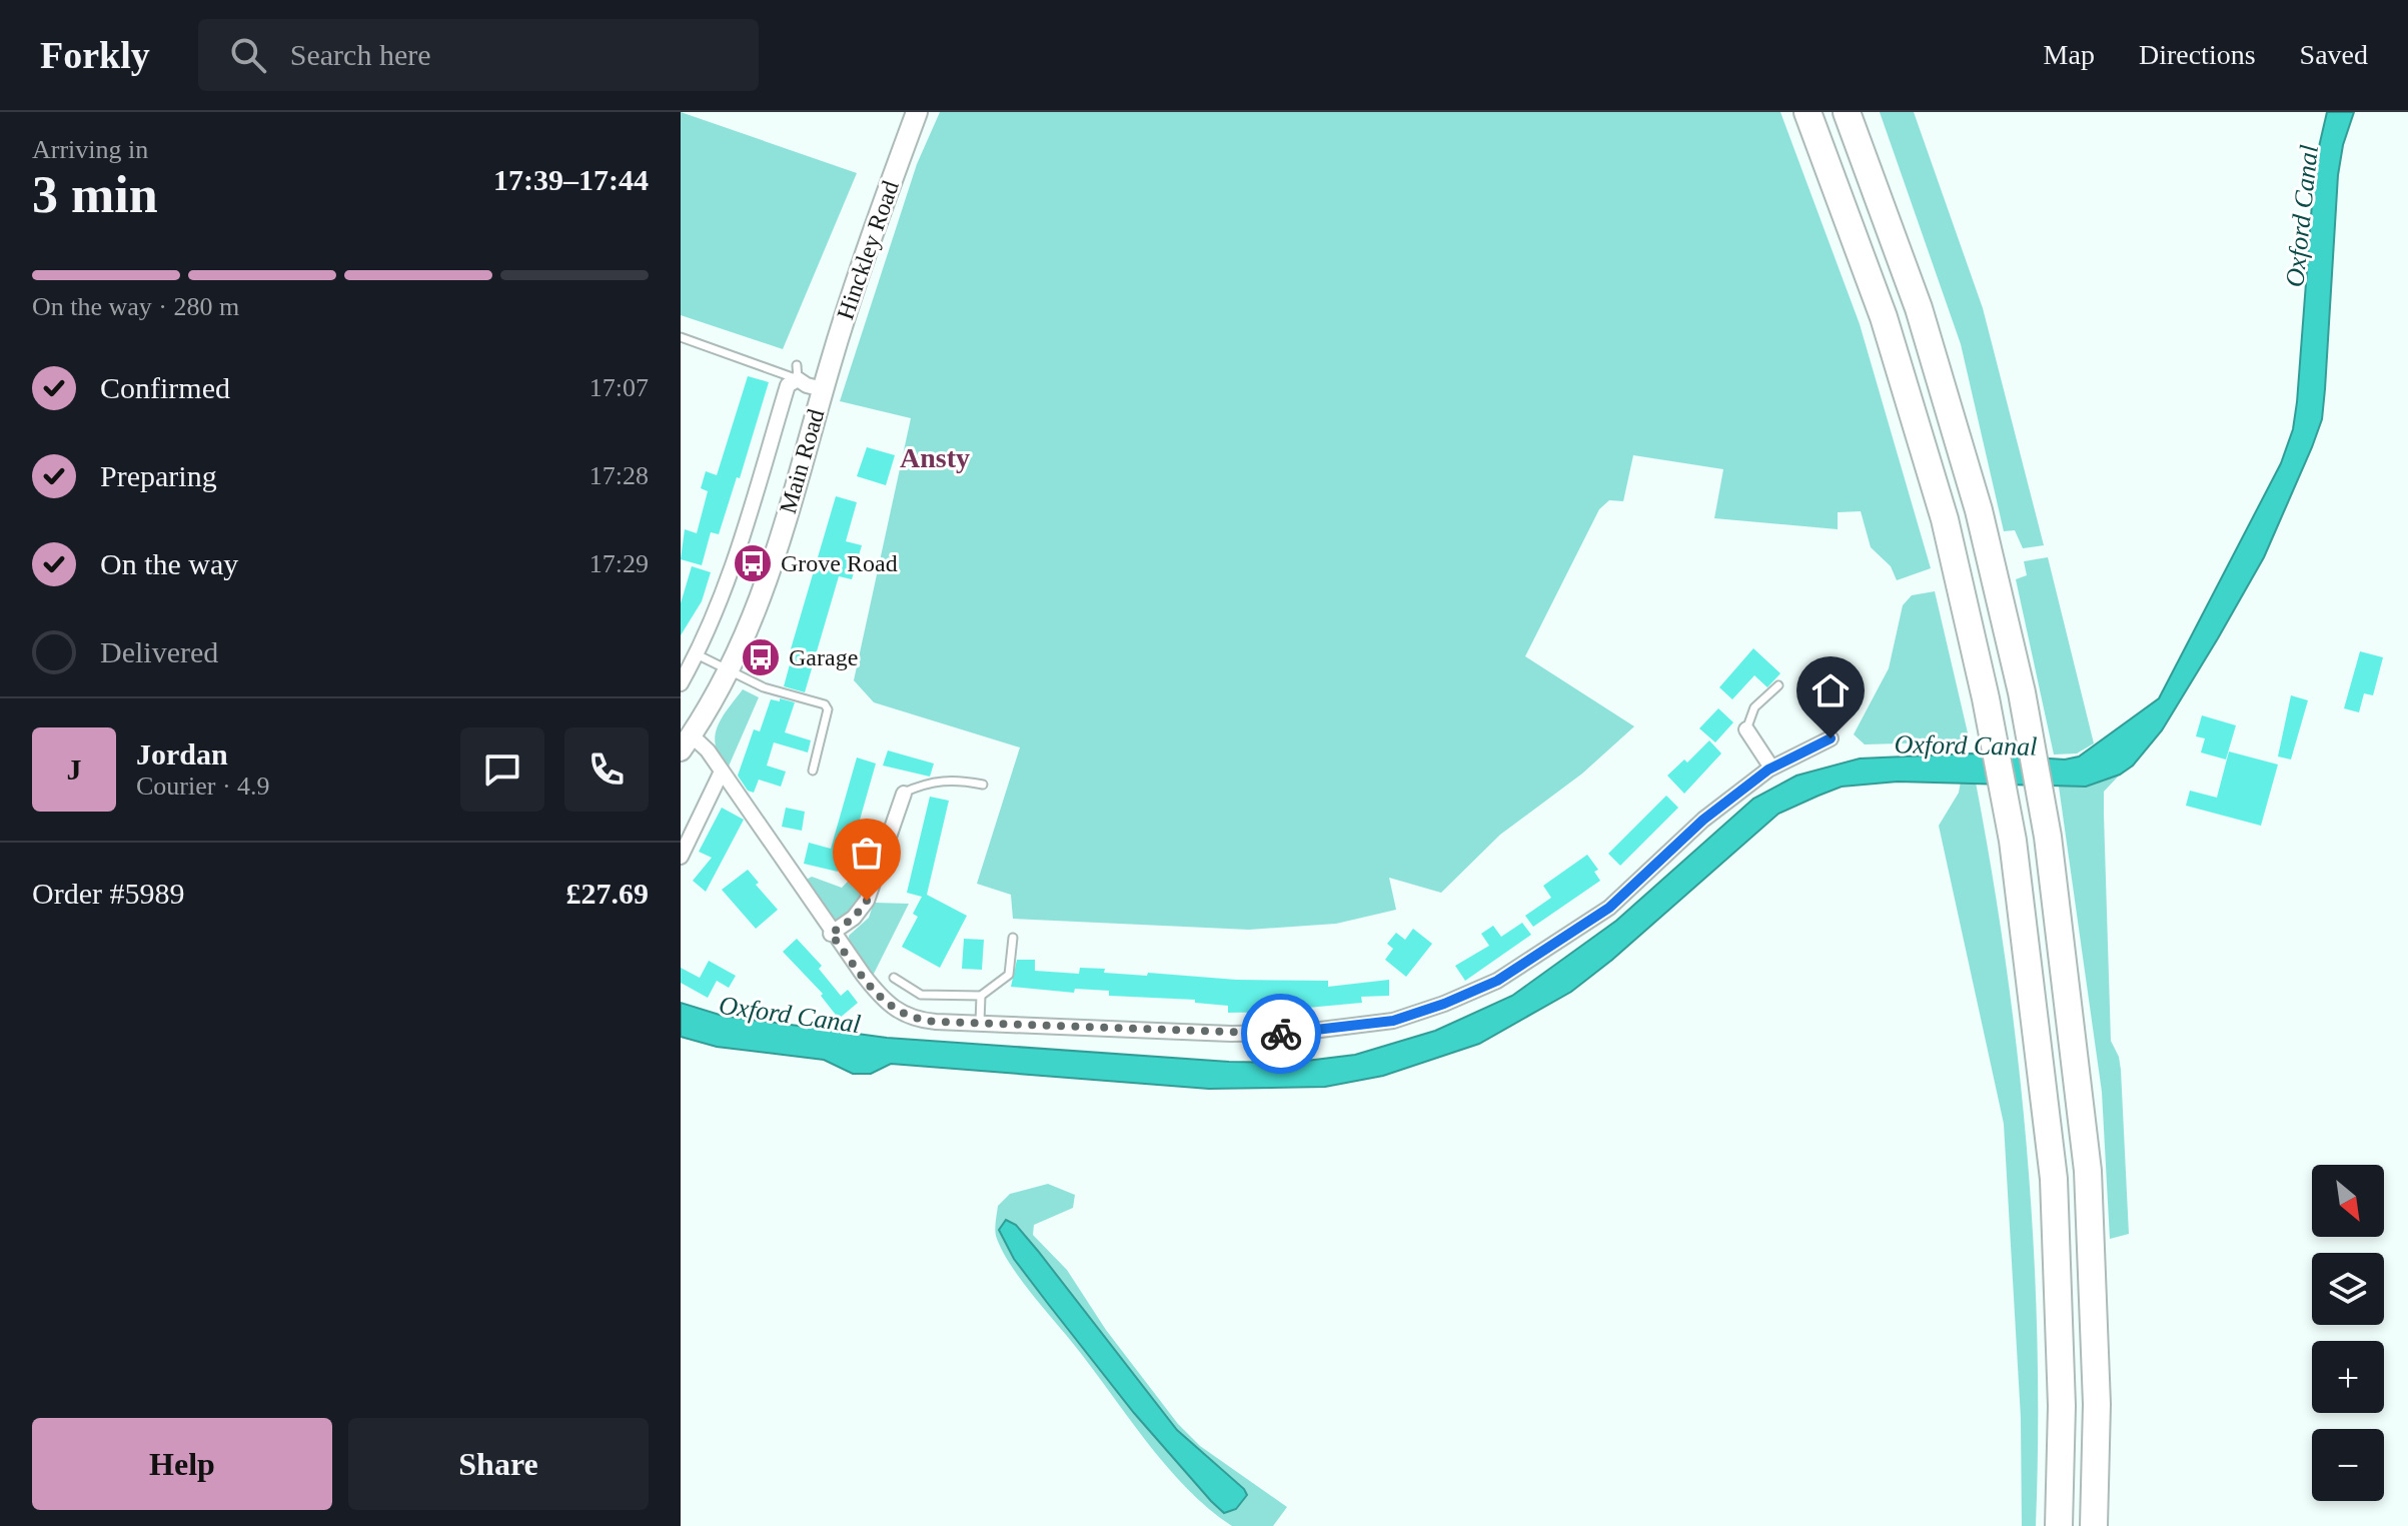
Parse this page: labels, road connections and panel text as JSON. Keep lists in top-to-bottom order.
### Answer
{
  "streets": {
    "main road": ["Hinckley Road", "Main Road"]
  },
  "crossings": [
    ["Hinckley Road", "Main Road"]
  ],
  "districts": ["Ansty"],
  "water": ["Oxford Canal"],
  "places": {
    "bus stop": ["Grove Road", "Garage"]
  },
  "north": "bottom right",
  "page": {
    "header": "Forkly",
    "search": "Search here",
    "nav": ["Map", "Directions", "Saved"],
    "heading": ["3 min", "Arriving in", "17:39–17:44"],
    "panel": [
      "Jordan",
      "Courier · 4.9",
      "Order #5989",
      "£27.69"
    ],
    "bar": "On the way · 280 m",
    "list": [
      ["Confirmed", "17:07"],
      ["Preparing", "17:28"],
      ["On the way", "17:29"],
      "Delivered"
    ],
    "round": "J",
    "map_buttons": ["+", "−"],
    "buttons": ["Help", "Share"]
  }
}
